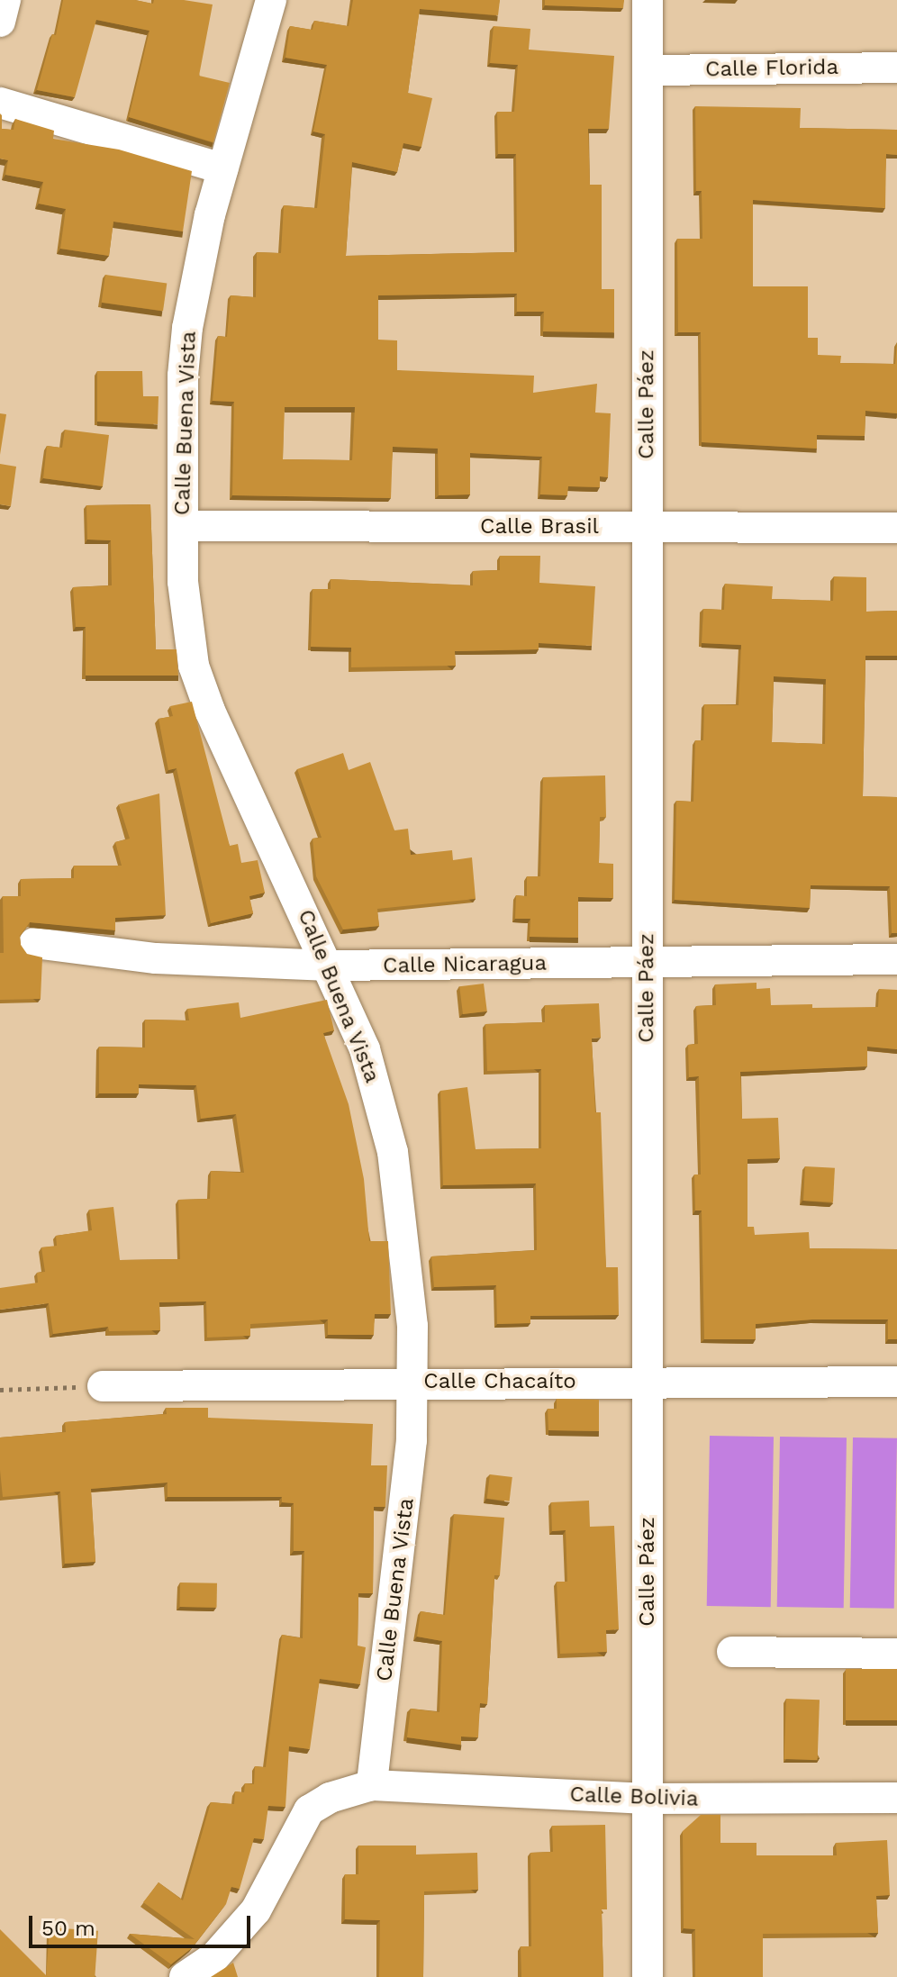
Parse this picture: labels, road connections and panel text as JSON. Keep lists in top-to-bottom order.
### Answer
{
  "streets": {
    "street": [
      "Calle Florida",
      "Calle Páez",
      "Calle Buena Vista",
      "Calle Brasil",
      "Calle Nicaragua",
      "Calle Chacaíto",
      "Calle Bolivia"
    ]
  },
  "crossings": [
    ["Calle Florida", "Calle Páez"],
    ["Calle Páez", "Calle Brasil"],
    ["Calle Páez", "Calle Nicaragua"],
    ["Calle Páez", "Calle Chacaíto"],
    ["Calle Páez", "Calle Bolivia"],
    ["Calle Buena Vista", "Calle Brasil"],
    ["Calle Buena Vista", "Calle Nicaragua"],
    ["Calle Buena Vista", "Calle Chacaíto"],
    ["Calle Buena Vista", "Calle Bolivia"]
  ],
  "scale_bar": "50 m"
}
